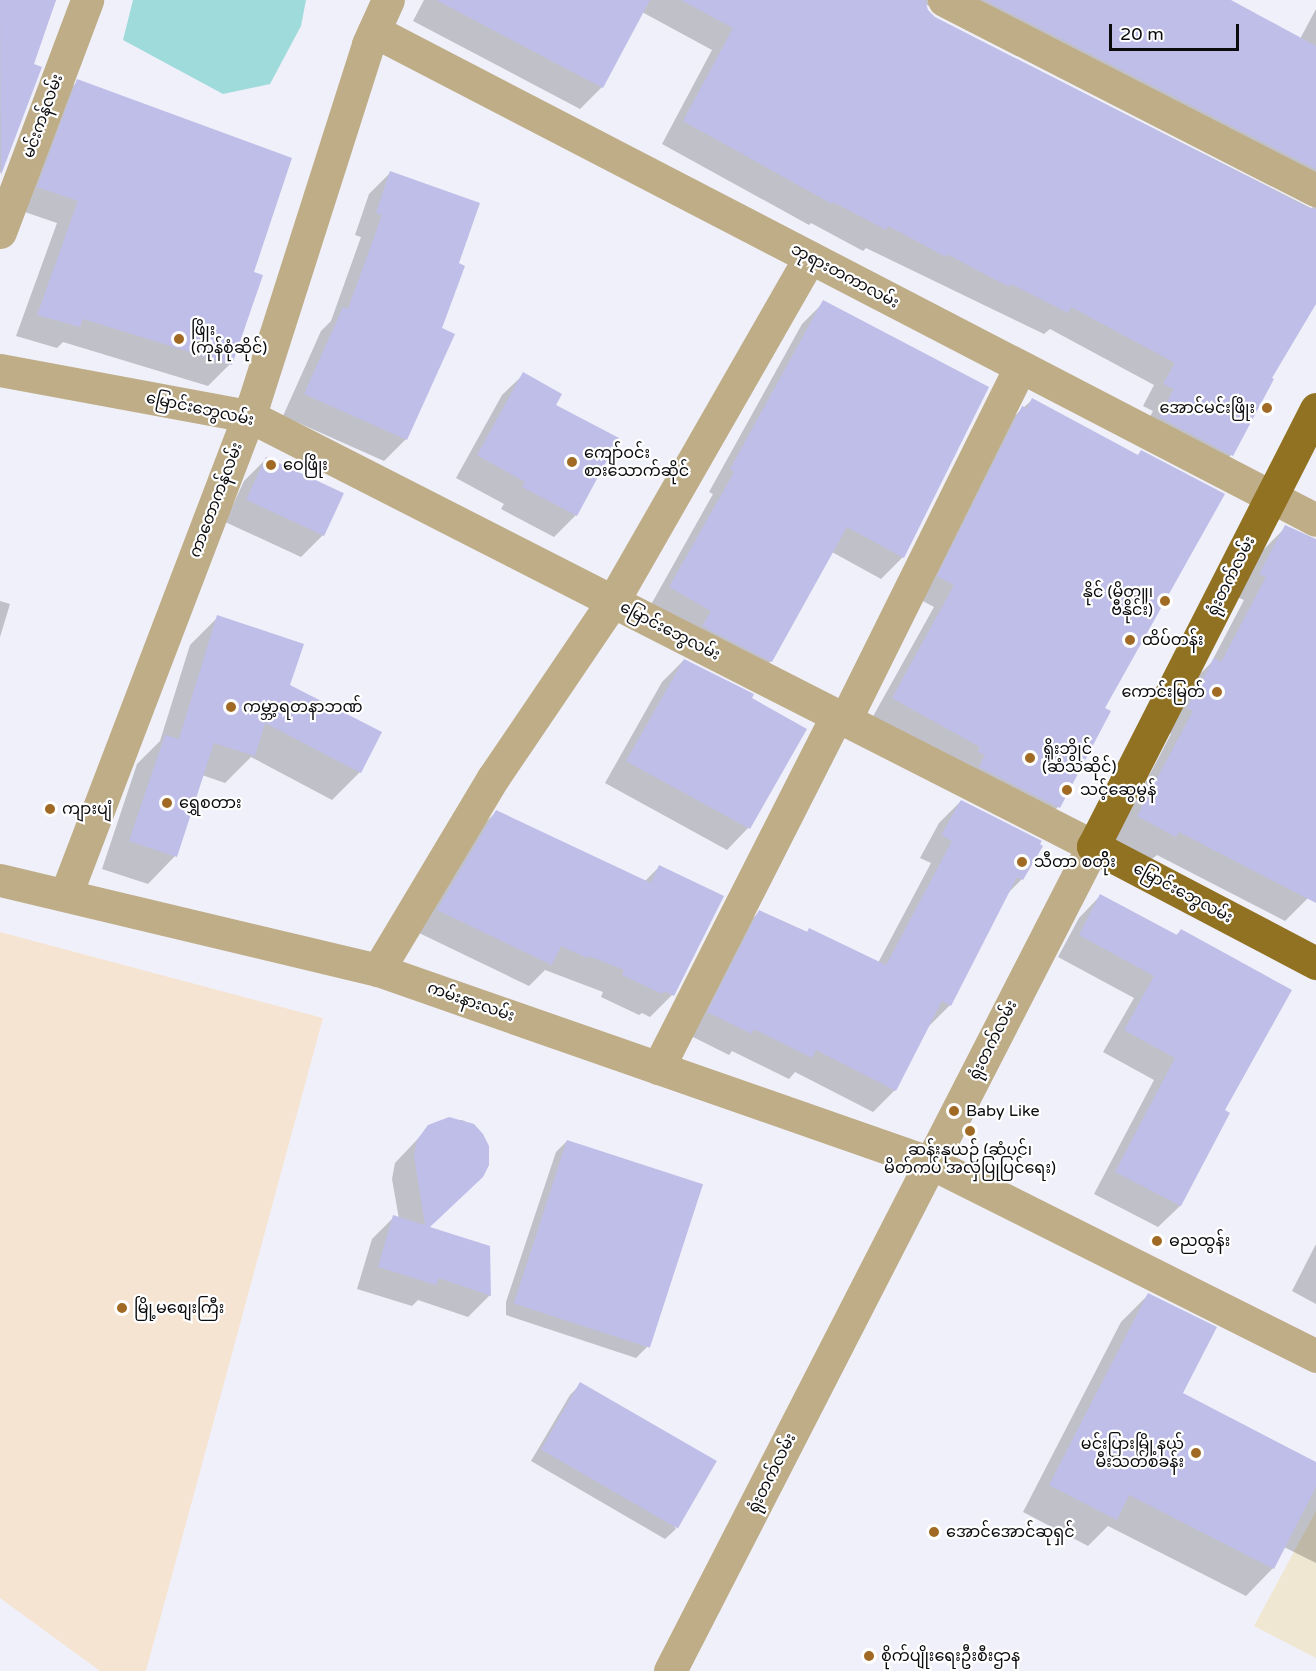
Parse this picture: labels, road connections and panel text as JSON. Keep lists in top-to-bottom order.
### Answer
{
  "streets": {
    "main road": ["မြောင်းဘွေလမ်း", "ရုံးတက်လမ်း"],
    "street": [
      "မင်းကန်လမ်း",
      "ဘုရားတကာလမ်း",
      "ကာတောကန်လမ်း",
      "ကမ်းနားလမ်း"
    ]
  },
  "crossings": [
    ["ဘုရားတကာလမ်း", "ကာတောကန်လမ်း"],
    ["ဘုရားတကာလမ်း", "ရုံးတက်လမ်း"],
    ["မြောင်းဘွေလမ်း", "ကာတောကန်လမ်း"],
    ["မြောင်းဘွေလမ်း", "ရုံးတက်လမ်း"],
    ["ကာတောကန်လမ်း", "ကမ်းနားလမ်း"],
    ["ရုံးတက်လမ်း", "ကမ်းနားလမ်း"]
  ],
  "places": [
    "ဖြိုး (ကုန်စုံဆိုင်)",
    "အောင်မင်းဖြိုး",
    "ကျော်ဝင်း စားသောက်ဆိုင်",
    "ဝေဖြိုး",
    "နိုင် (မိတ္တူ၊ ဗီနိုင်း)",
    "ထိပ်တန်း",
    "ကောင်းမြတ်",
    "ကမ္ဘာ့ရတနာဘဏ်",
    "ရှိုးဘွိုင် (ဆံသဆိုင်)",
    "သင့်ဆွေမွန်",
    "ရွှေစတား",
    "ကျားပျံ",
    "သီတာ စတိိုး",
    "Baby Like",
    "ဆန်းနုယဉ် (ဆံပင်၊ မိတ်ကပ် အလှပြုပြင်ရေး)",
    "ဓညထွန်း",
    "မြို့မစျေးကြီး",
    "မင်းပြားမြို့နယ် မီးသတ်စခန်း",
    "အောင်အောင်ဆုရှင်",
    "စိုက်ပျိုးရေးဦးစီးဌာန"
  ],
  "scale_bar": "20 m"
}
